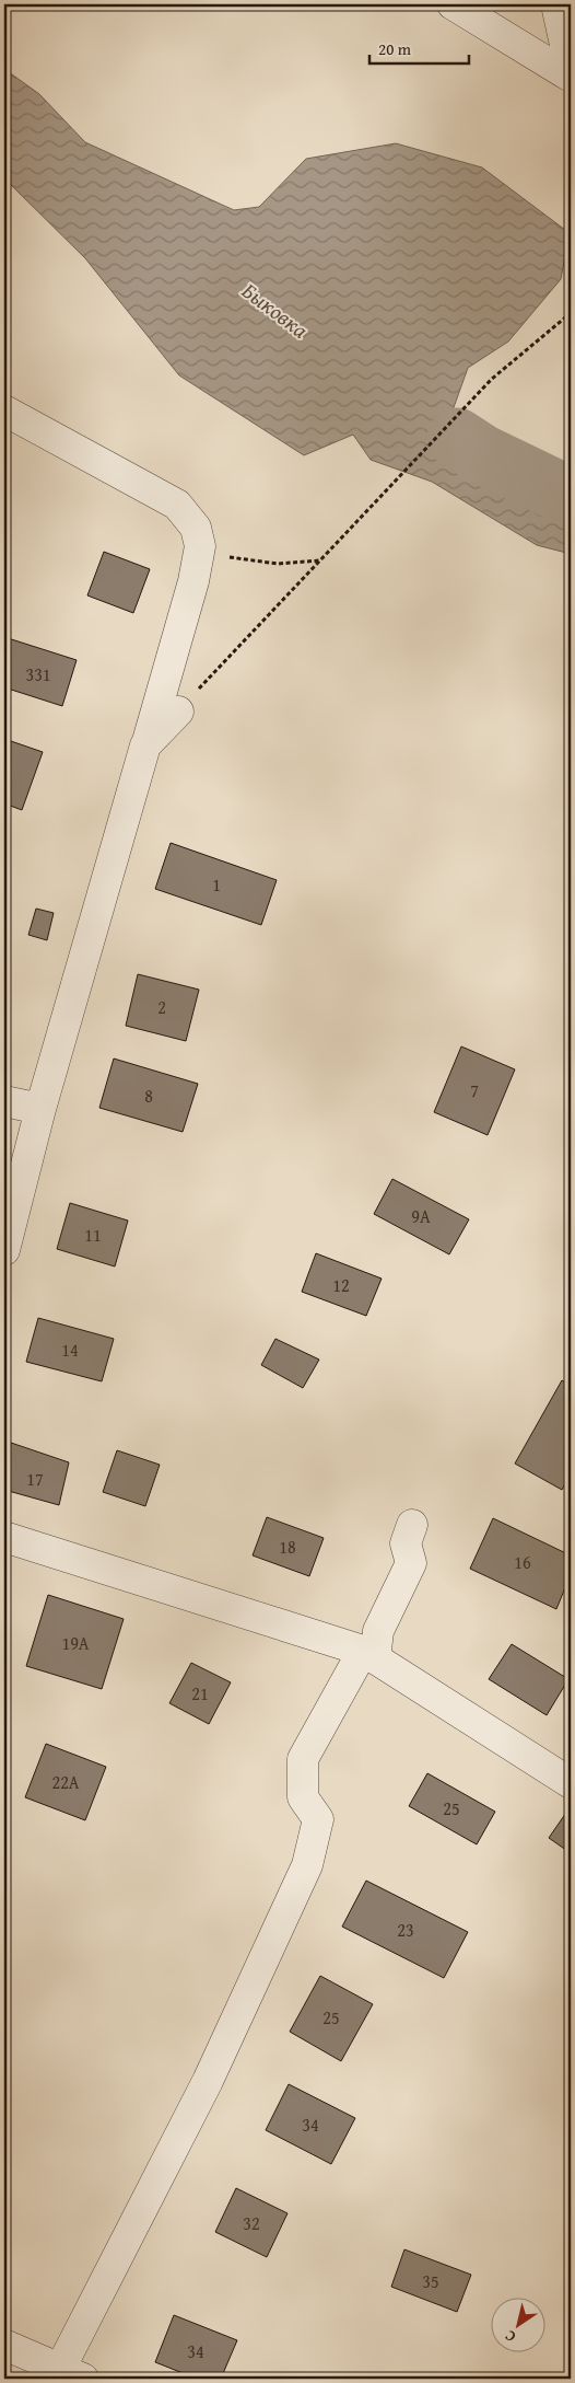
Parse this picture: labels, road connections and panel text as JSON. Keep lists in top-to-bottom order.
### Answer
{
  "water": ["Быковка"],
  "house_numbers": [
    "331",
    "1",
    "2",
    "7",
    "8",
    "9А",
    "11",
    "12",
    "14",
    "17",
    "18",
    "16",
    "19А",
    "21",
    "22А",
    "25",
    "23",
    "25",
    "34",
    "32",
    "35",
    "34"
  ],
  "scale_bar": "20 m",
  "north": "bottom left"
}
